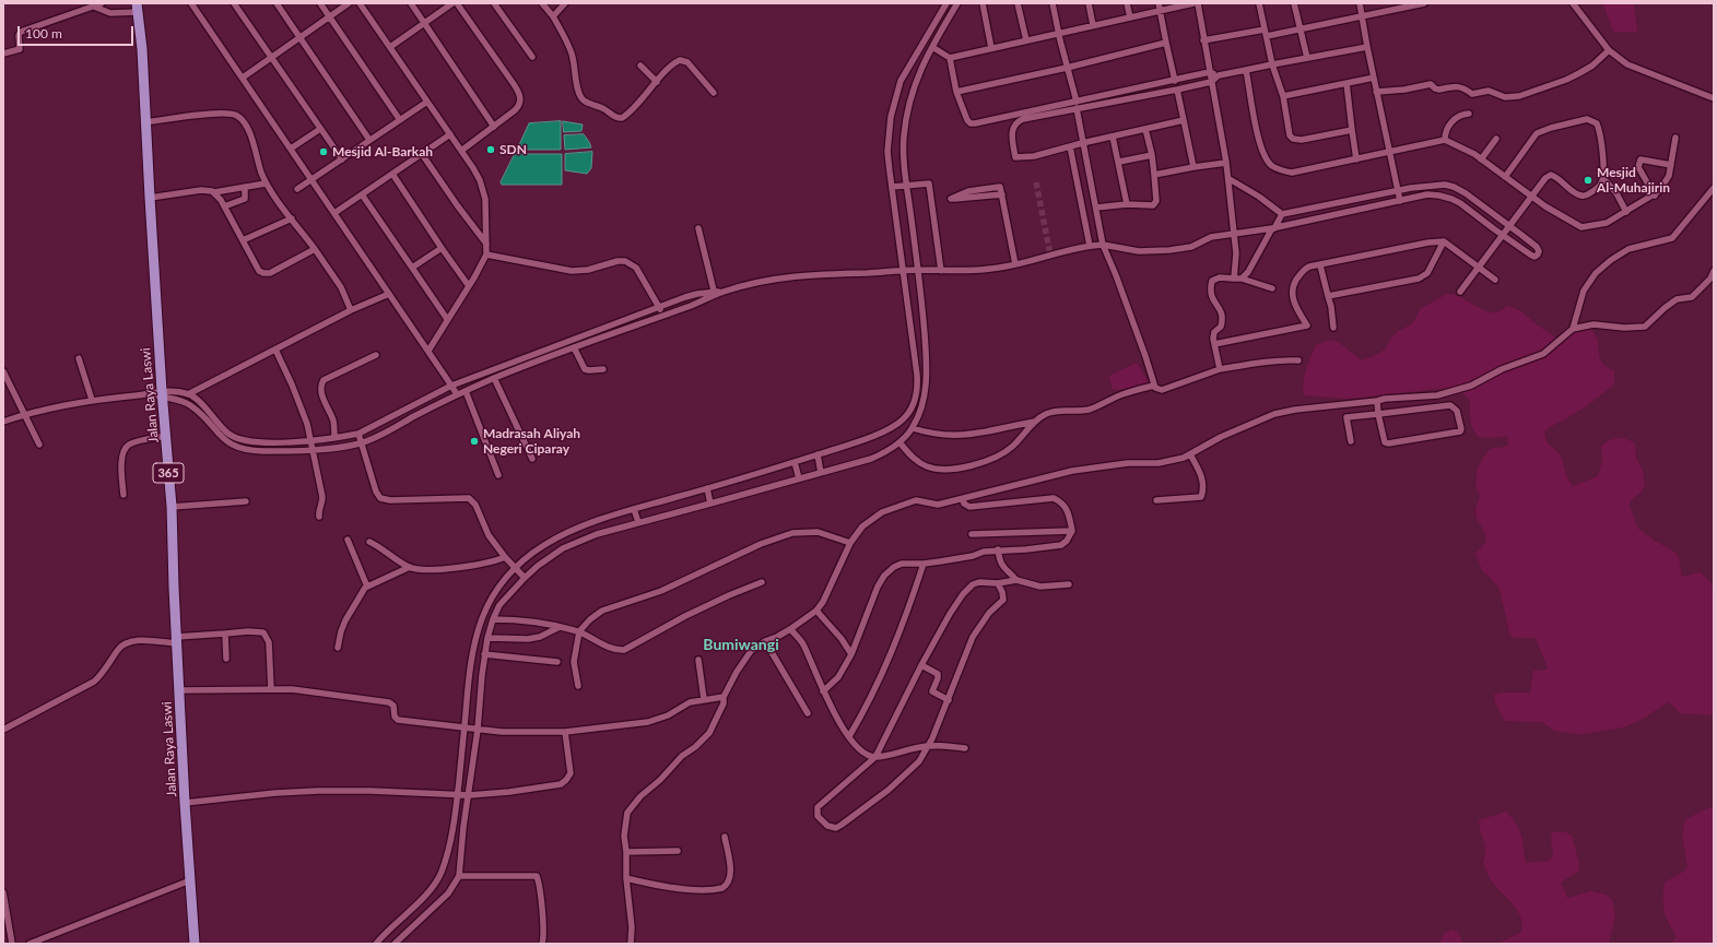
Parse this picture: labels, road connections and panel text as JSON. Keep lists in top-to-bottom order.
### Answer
{
  "streets": {
    "main road": ["Jalan Raya Laswi", "365"]
  },
  "districts": ["Bumiwangi"],
  "places": [
    "SDN",
    "Mesjid Al-Barkah",
    "Mesjid Al-Muhajirin",
    "Madrasah Aliyah Negeri Ciparay"
  ],
  "scale_bar": "100 m"
}
